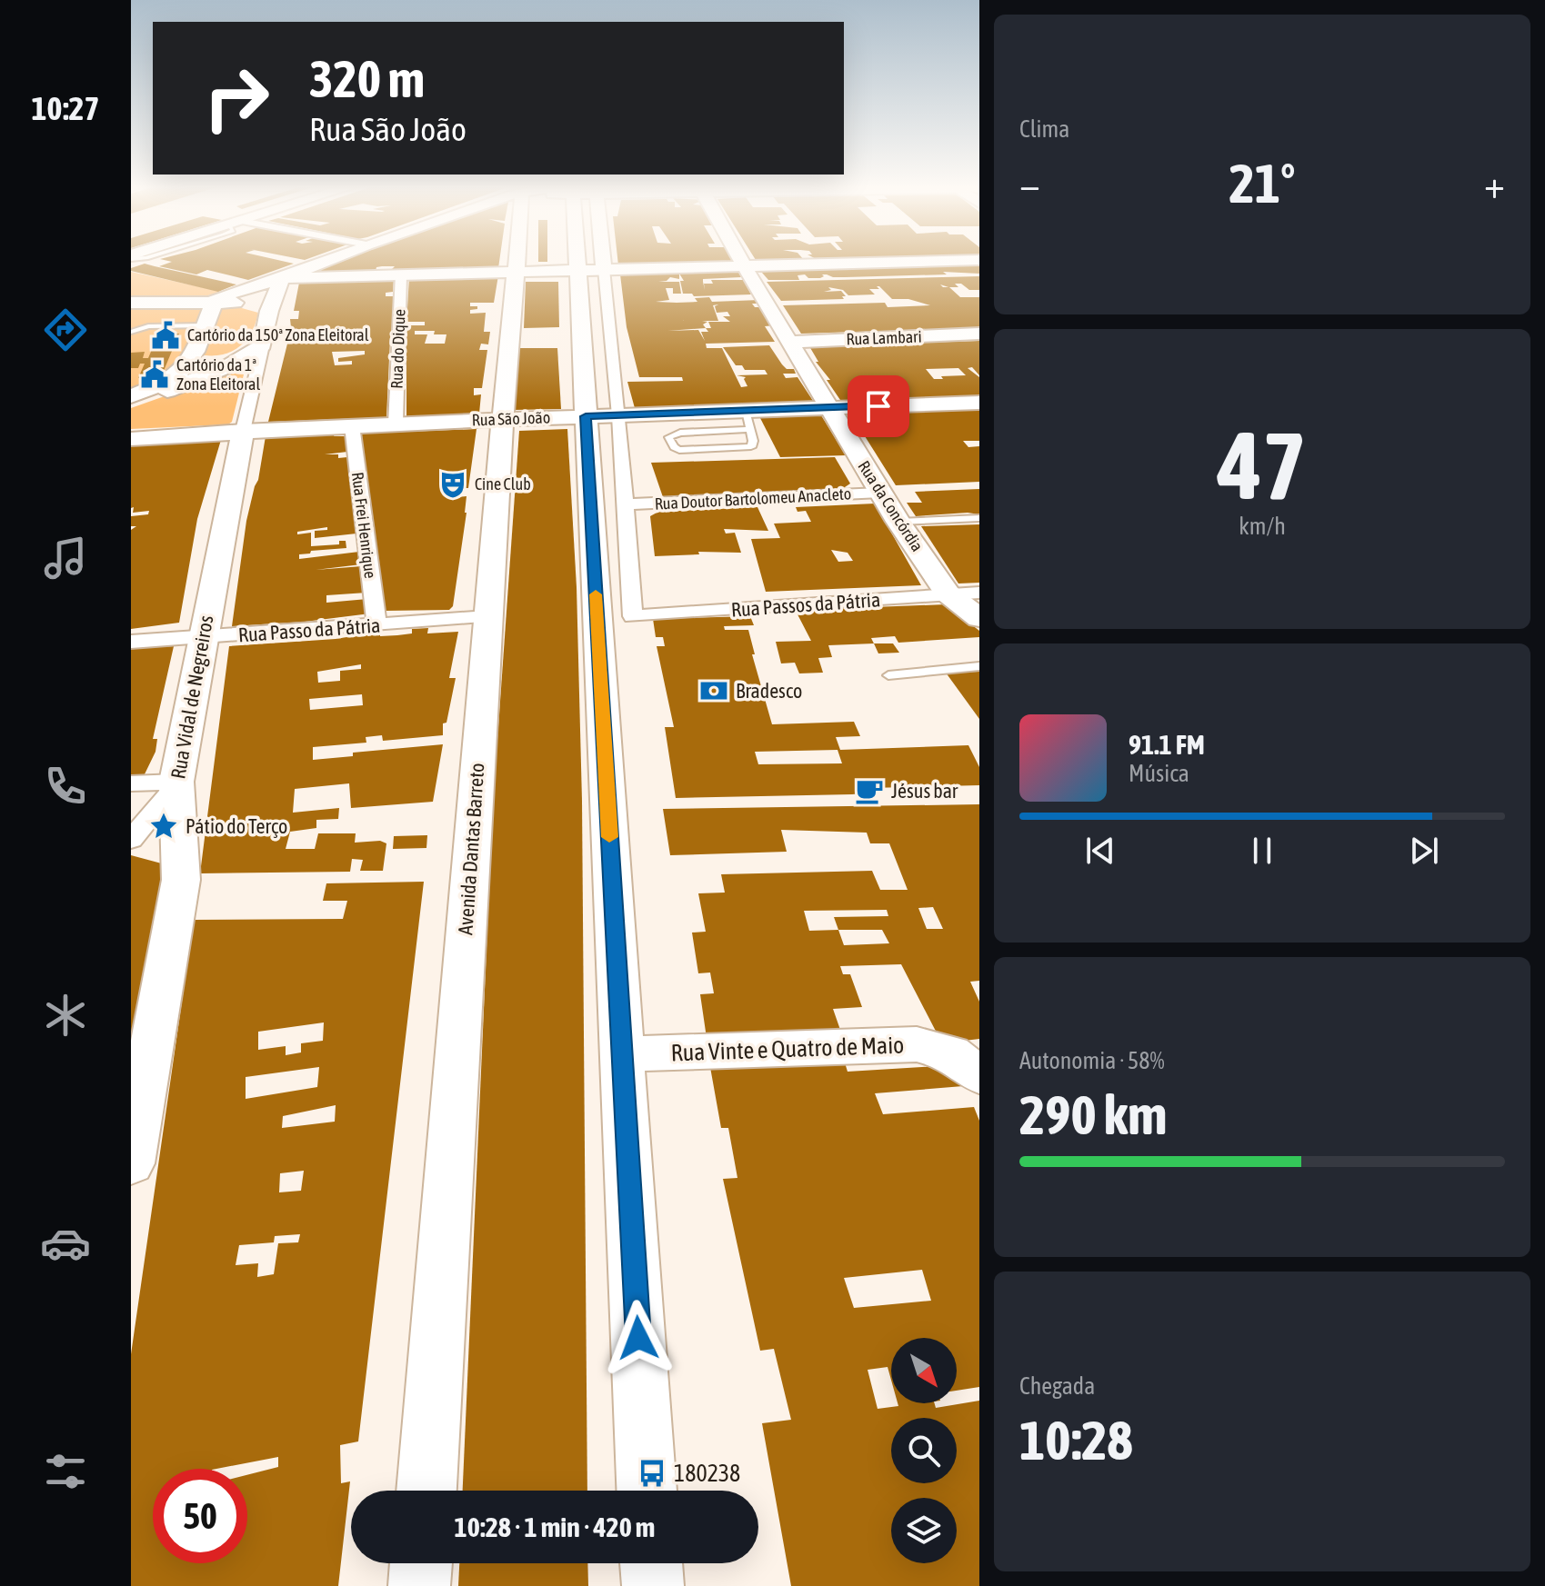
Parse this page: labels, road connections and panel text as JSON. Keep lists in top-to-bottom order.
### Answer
{
  "streets": {
    "street": [
      "Rua Lambari",
      "Rua do Dique",
      "Rua São João",
      "Rua Doutor Bartolomeu Anacleto",
      "Rua da Concórdia",
      "Rua Frei Henrique",
      "Rua Passos da Pátria",
      "Rua Passo da Pátria",
      "Rua Vidal de Negreiros",
      "Avenida Dantas Barreto",
      "Rua Vinte e Quatro de Maio"
    ]
  },
  "crossings": [
    ["Rua Lambari", "Rua da Concórdia"],
    ["Rua do Dique", "Rua São João"],
    ["Rua São João", "Rua da Concórdia"],
    ["Rua São João", "Rua Frei Henrique"],
    ["Rua São João", "Rua Vidal de Negreiros"],
    ["Rua São João", "Avenida Dantas Barreto"],
    ["Rua Doutor Bartolomeu Anacleto", "Rua da Concórdia"],
    ["Rua Doutor Bartolomeu Anacleto", "Rua Passos da Pátria"],
    ["Rua da Concórdia", "Rua Passos da Pátria"],
    ["Rua Frei Henrique", "Rua Passo da Pátria"],
    ["Rua Passo da Pátria", "Rua Vidal de Negreiros"],
    ["Rua Passo da Pátria", "Avenida Dantas Barreto"]
  ],
  "places": {
    "public building": ["Cartório da 150ª Zona Eleitoral", "Cartório da 1ª Zona Eleitoral"],
    "theatre": ["Cine Club"],
    "bank": ["Bradesco"],
    "cafe": ["Jésus bar"],
    "place": ["Pátio do Terço"],
    "bus stop": ["180238"]
  },
  "north": "bottom right",
  "page": {
    "tabs": "10:27",
    "tile": [
      "Clima",
      ["47", "km/h"],
      ["Autonomia · 58%", "290 km"],
      ["Chegada", "10:28"]
    ],
    "turn": ["320 m", "Rua São João"],
    "heat": ["−", "21°", "+"],
    "song": ["91.1 FM", "Música"],
    "limit": "50",
    "trip": "10:28 · 1 min · 420 m"
  }
}
